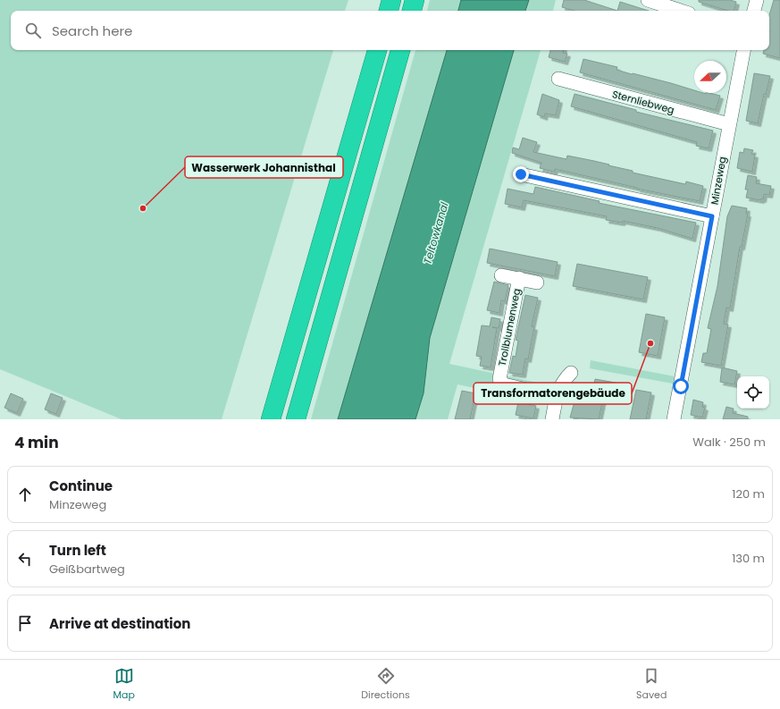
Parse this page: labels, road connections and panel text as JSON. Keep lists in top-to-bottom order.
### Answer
{
  "streets": {
    "street": ["Sternliebweg", "Minzeweg", "Trollblumenweg"]
  },
  "crossings": [
    ["Sternliebweg", "Minzeweg"]
  ],
  "water": ["Teltowkanal"],
  "places": ["Wasserwerk Johannisthal", "Transformatorengebäude"],
  "north": "left",
  "page": {
    "search": "Search here",
    "heading": ["4 min", "Walk · 250 m"],
    "list": [
      ["Continue", "Minzeweg", "120 m"],
      ["Turn left", "Geißbartweg", "130 m"],
      "Arrive at destination"
    ],
    "nav": ["Map", "Directions", "Saved"]
  }
}
